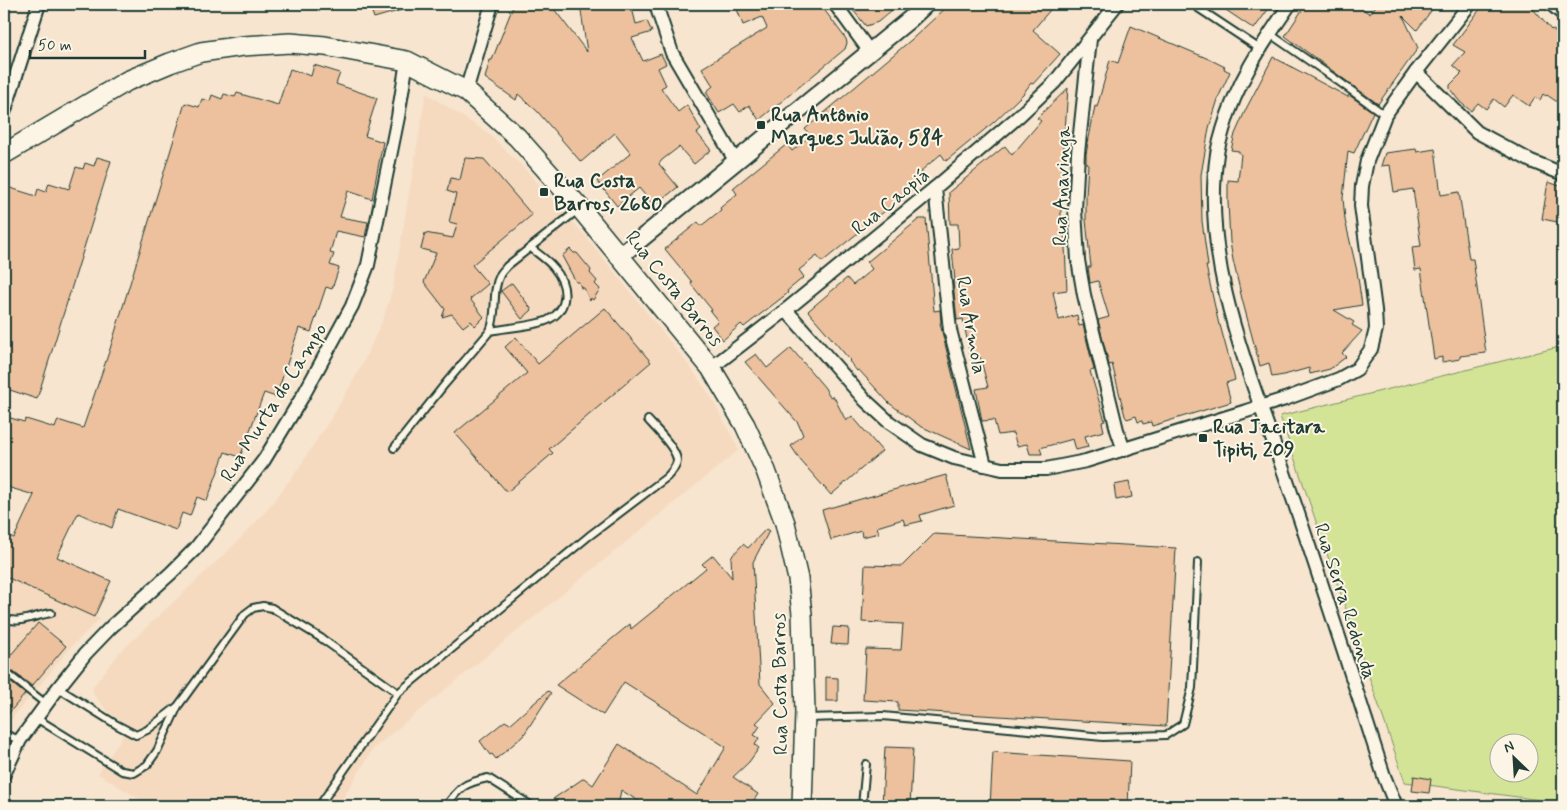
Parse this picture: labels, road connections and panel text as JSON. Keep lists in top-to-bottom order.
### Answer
{
  "streets": {
    "main road": ["Rua Costa Barros"],
    "street": [
      "Rua Anavinga",
      "Rua Caopiá",
      "Rua Armola",
      "Rua Murta do Campo",
      "Rua Serra Redonda"
    ]
  },
  "crossings": [
    ["Rua Anavinga", "Rua Caopiá"],
    ["Rua Caopiá", "Rua Costa Barros"],
    ["Rua Caopiá", "Rua Armola"],
    ["Rua Costa Barros", "Rua Murta do Campo"]
  ],
  "places": {
    "transit": ["Rua Antônio Marques Julião, 584", "Rua Costa Barros, 2680", "Rua Jacitara Tipiti, 209"]
  },
  "scale_bar": "50 m",
  "north": "top left"
}
